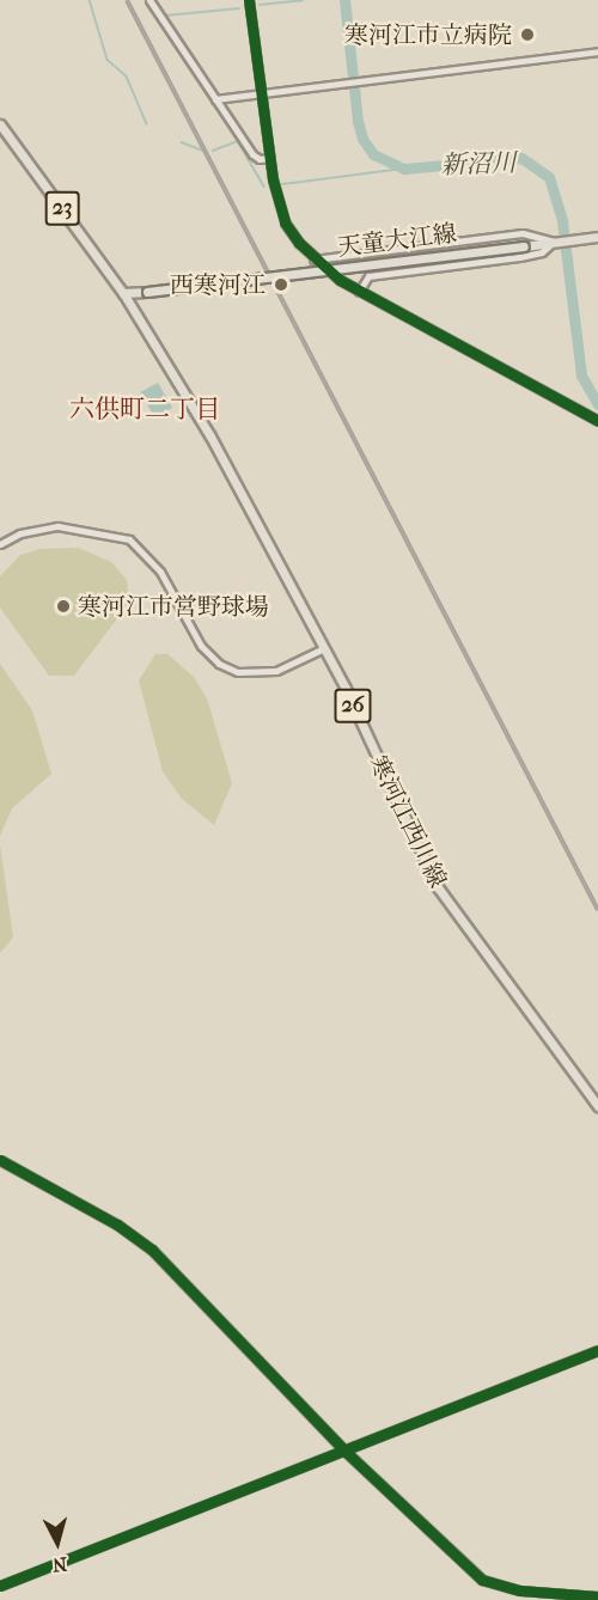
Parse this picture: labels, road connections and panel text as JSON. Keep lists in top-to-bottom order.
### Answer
{
  "streets": {
    "main road": [
      "23",
      "天童大江線",
      "26",
      "寒河江西川線"
    ]
  },
  "crossings": [
    ["23", "天童大江線"],
    ["23", "寒河江西川線"],
    ["天童大江線", "寒河江西川線"]
  ],
  "districts": ["六供町二丁目"],
  "water": ["新沼川"],
  "places": ["寒河江市立病院", "西寒河江", "寒河江市営野球場"],
  "north": "bottom"
}
